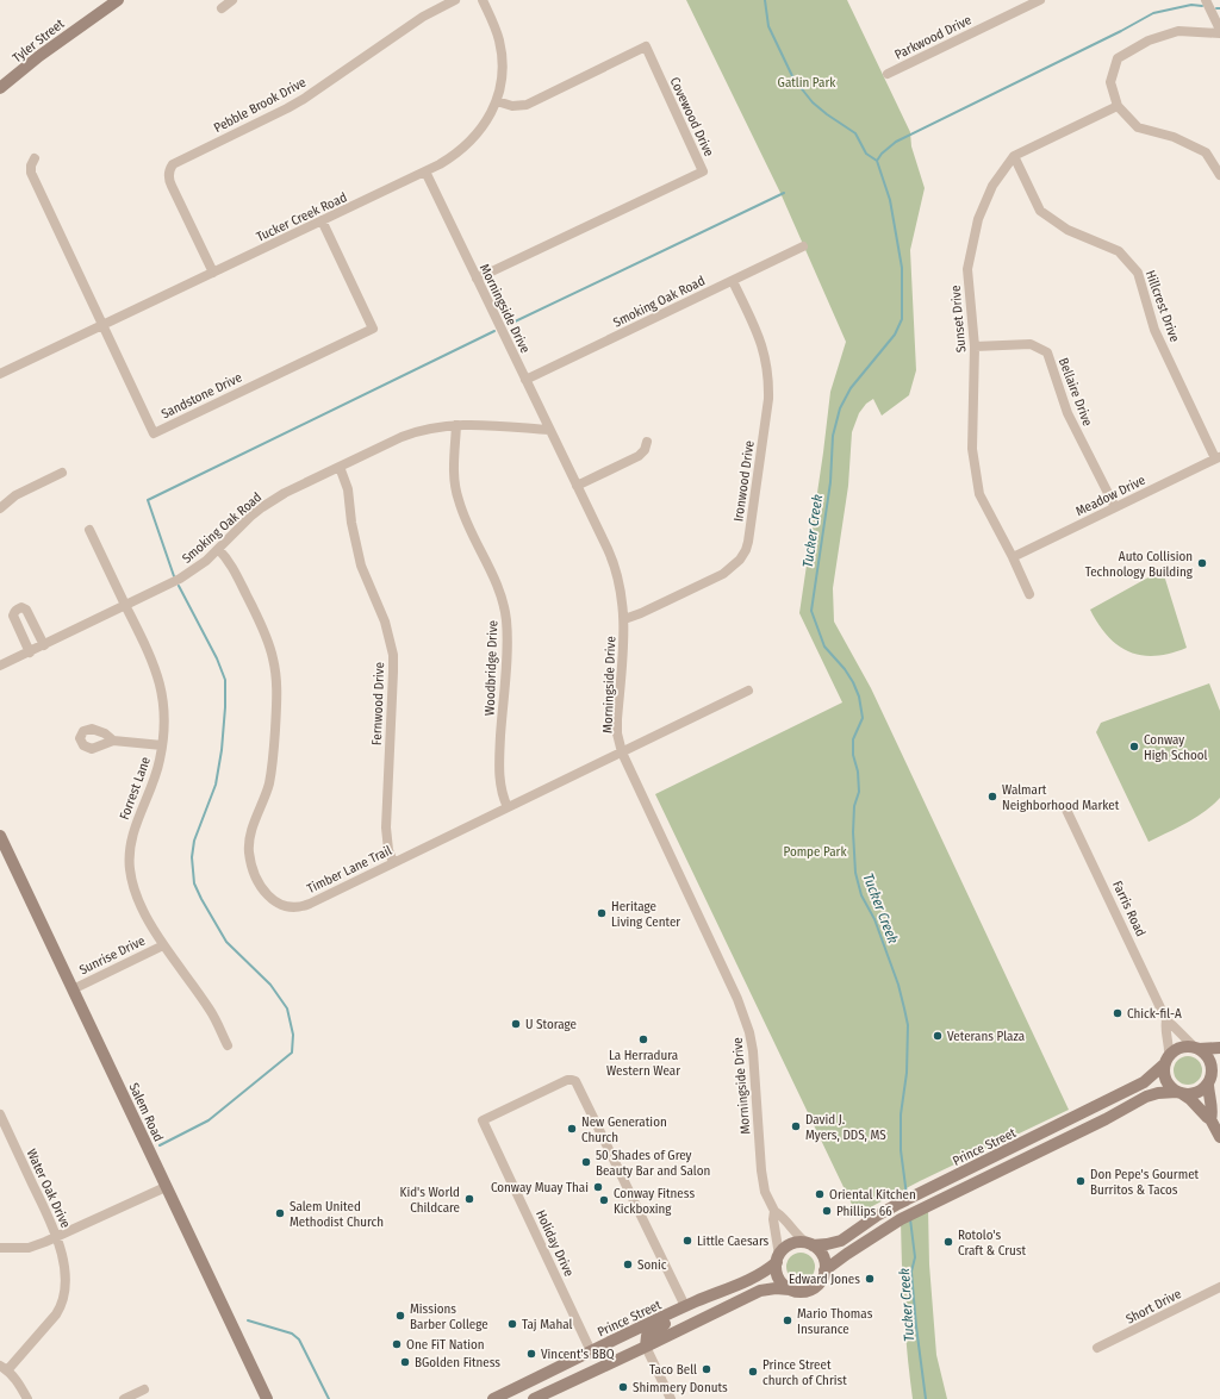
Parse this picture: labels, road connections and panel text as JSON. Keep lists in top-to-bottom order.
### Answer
{
  "streets": {
    "main road": ["Tyler Street", "Salem Road", "Prince Street"],
    "street": [
      "Parkwood Drive",
      "Pebble Brook Drive",
      "Covewood Drive",
      "Tucker Creek Road",
      "Smoking Oak Road",
      "Hillcrest Drive",
      "Morningside Drive",
      "Sunset Drive",
      "Bellaire Drive",
      "Sandstone Drive",
      "Ironwood Drive",
      "Meadow Drive",
      "Woodbridge Drive",
      "Fernwood Drive",
      "Forrest Lane",
      "Timber Lane Trail",
      "Farris Road",
      "Sunrise Drive",
      "Water Oak Drive",
      "Holiday Drive",
      "Short Drive"
    ]
  },
  "crossings": [
    ["Pebble Brook Drive", "Tucker Creek Road"],
    ["Covewood Drive", "Tucker Creek Road"],
    ["Covewood Drive", "Morningside Drive"],
    ["Tucker Creek Road", "Morningside Drive"],
    ["Tucker Creek Road", "Sandstone Drive"],
    ["Smoking Oak Road", "Morningside Drive"],
    ["Smoking Oak Road", "Ironwood Drive"],
    ["Smoking Oak Road", "Woodbridge Drive"],
    ["Smoking Oak Road", "Fernwood Drive"],
    ["Smoking Oak Road", "Forrest Lane"],
    ["Smoking Oak Road", "Timber Lane Trail"],
    ["Hillcrest Drive", "Sunset Drive"],
    ["Hillcrest Drive", "Meadow Drive"],
    ["Morningside Drive", "Ironwood Drive"],
    ["Morningside Drive", "Timber Lane Trail"],
    ["Morningside Drive", "Prince Street"],
    ["Sunset Drive", "Bellaire Drive"],
    ["Sunset Drive", "Meadow Drive"],
    ["Bellaire Drive", "Meadow Drive"],
    ["Woodbridge Drive", "Timber Lane Trail"],
    ["Fernwood Drive", "Timber Lane Trail"],
    ["Forrest Lane", "Sunrise Drive"],
    ["Farris Road", "Prince Street"],
    ["Sunrise Drive", "Salem Road"],
    ["Prince Street", "Holiday Drive"]
  ],
  "water": ["Tucker Creek"],
  "parks": ["Gatlin Park", "Pompe Park"],
  "places": [
    "Auto Collision Technology Building",
    "Conway High School",
    "Walmart Neighborhood Market",
    "Heritage Living Center",
    "Chick-fil-A",
    "U Storage",
    "Veterans Plaza",
    "La Herradura Western Wear",
    "David J. Myers, DDS, MS",
    "New Generation Church",
    "50 Shades of Grey Beauty Bar and Salon",
    "Don Pepe's Gourmet Burritos & Tacos",
    "Conway Muay Thai",
    "Oriental Kitchen",
    "Kid's World Childcare",
    "Conway Fitness Kickboxing",
    "Phillips 66",
    "Salem United Methodist Church",
    "Little Caesars",
    "Rotolo's Craft & Crust",
    "Sonic",
    "Edward Jones",
    "Missions Barber College",
    "Mario Thomas Insurance",
    "Taj Mahal",
    "One FiT Nation",
    "Vincent's BBQ",
    "BGolden Fitness",
    "Taco Bell",
    "Prince Street church of Christ",
    "Shimmery Donuts"
  ]
}
